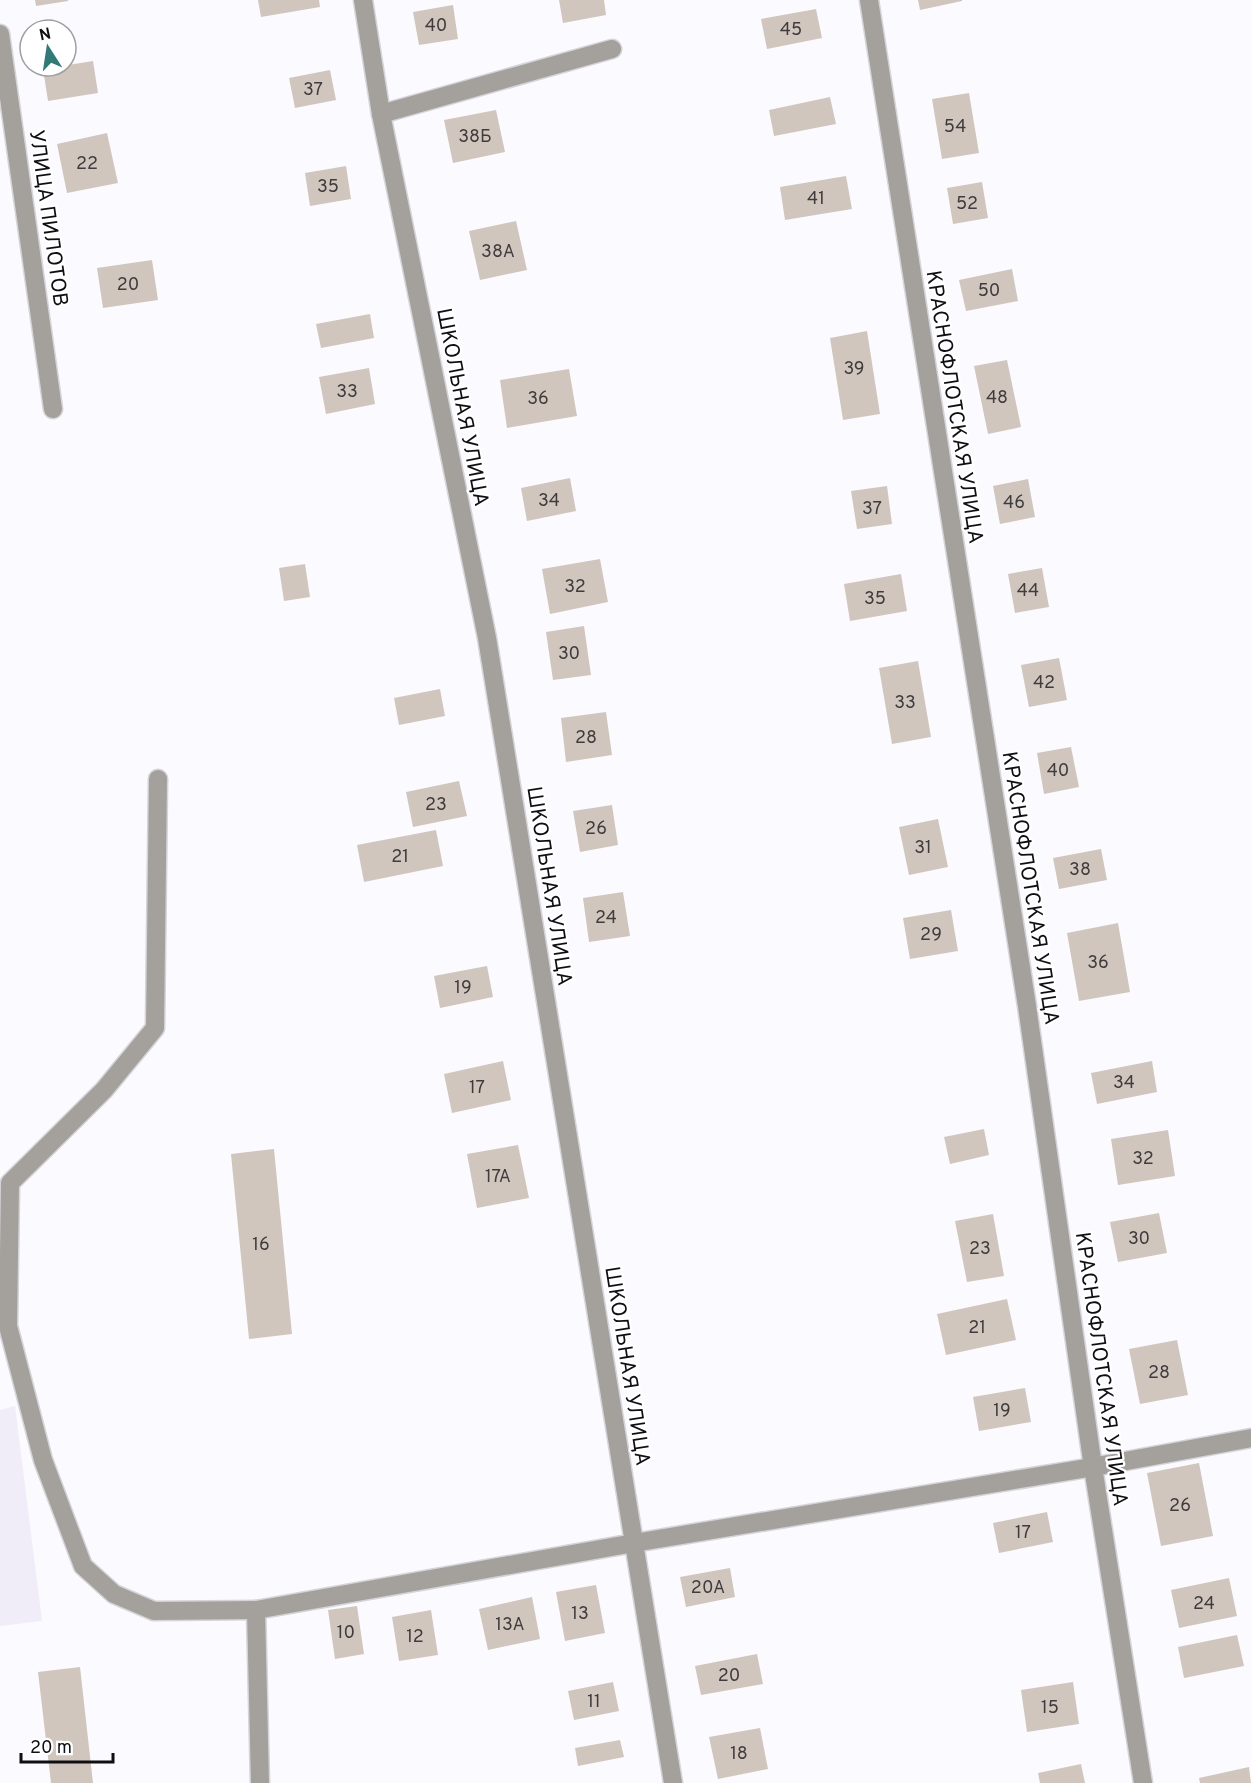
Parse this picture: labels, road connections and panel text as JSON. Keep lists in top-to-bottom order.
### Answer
{
  "streets": {
    "street": ["УЛИЦА ПИЛОТОВ", "ШКОЛЬНАЯ УЛИЦА", "КРАСНОФЛОТСКАЯ УЛИЦА"]
  },
  "house_numbers": [
    "40",
    "45",
    "37",
    "54",
    "38Б",
    "22",
    "35",
    "41",
    "52",
    "38А",
    "20",
    "50",
    "39",
    "33",
    "48",
    "36",
    "34",
    "46",
    "37",
    "32",
    "44",
    "35",
    "30",
    "42",
    "33",
    "28",
    "40",
    "23",
    "26",
    "31",
    "21",
    "38",
    "24",
    "29",
    "36",
    "19",
    "34",
    "17",
    "32",
    "17А",
    "30",
    "16",
    "23",
    "21",
    "28",
    "19",
    "26",
    "17",
    "20А",
    "24",
    "13",
    "13А",
    "10",
    "12",
    "20",
    "11",
    "15",
    "18"
  ],
  "scale_bar": "20 m",
  "north": "top"
}
